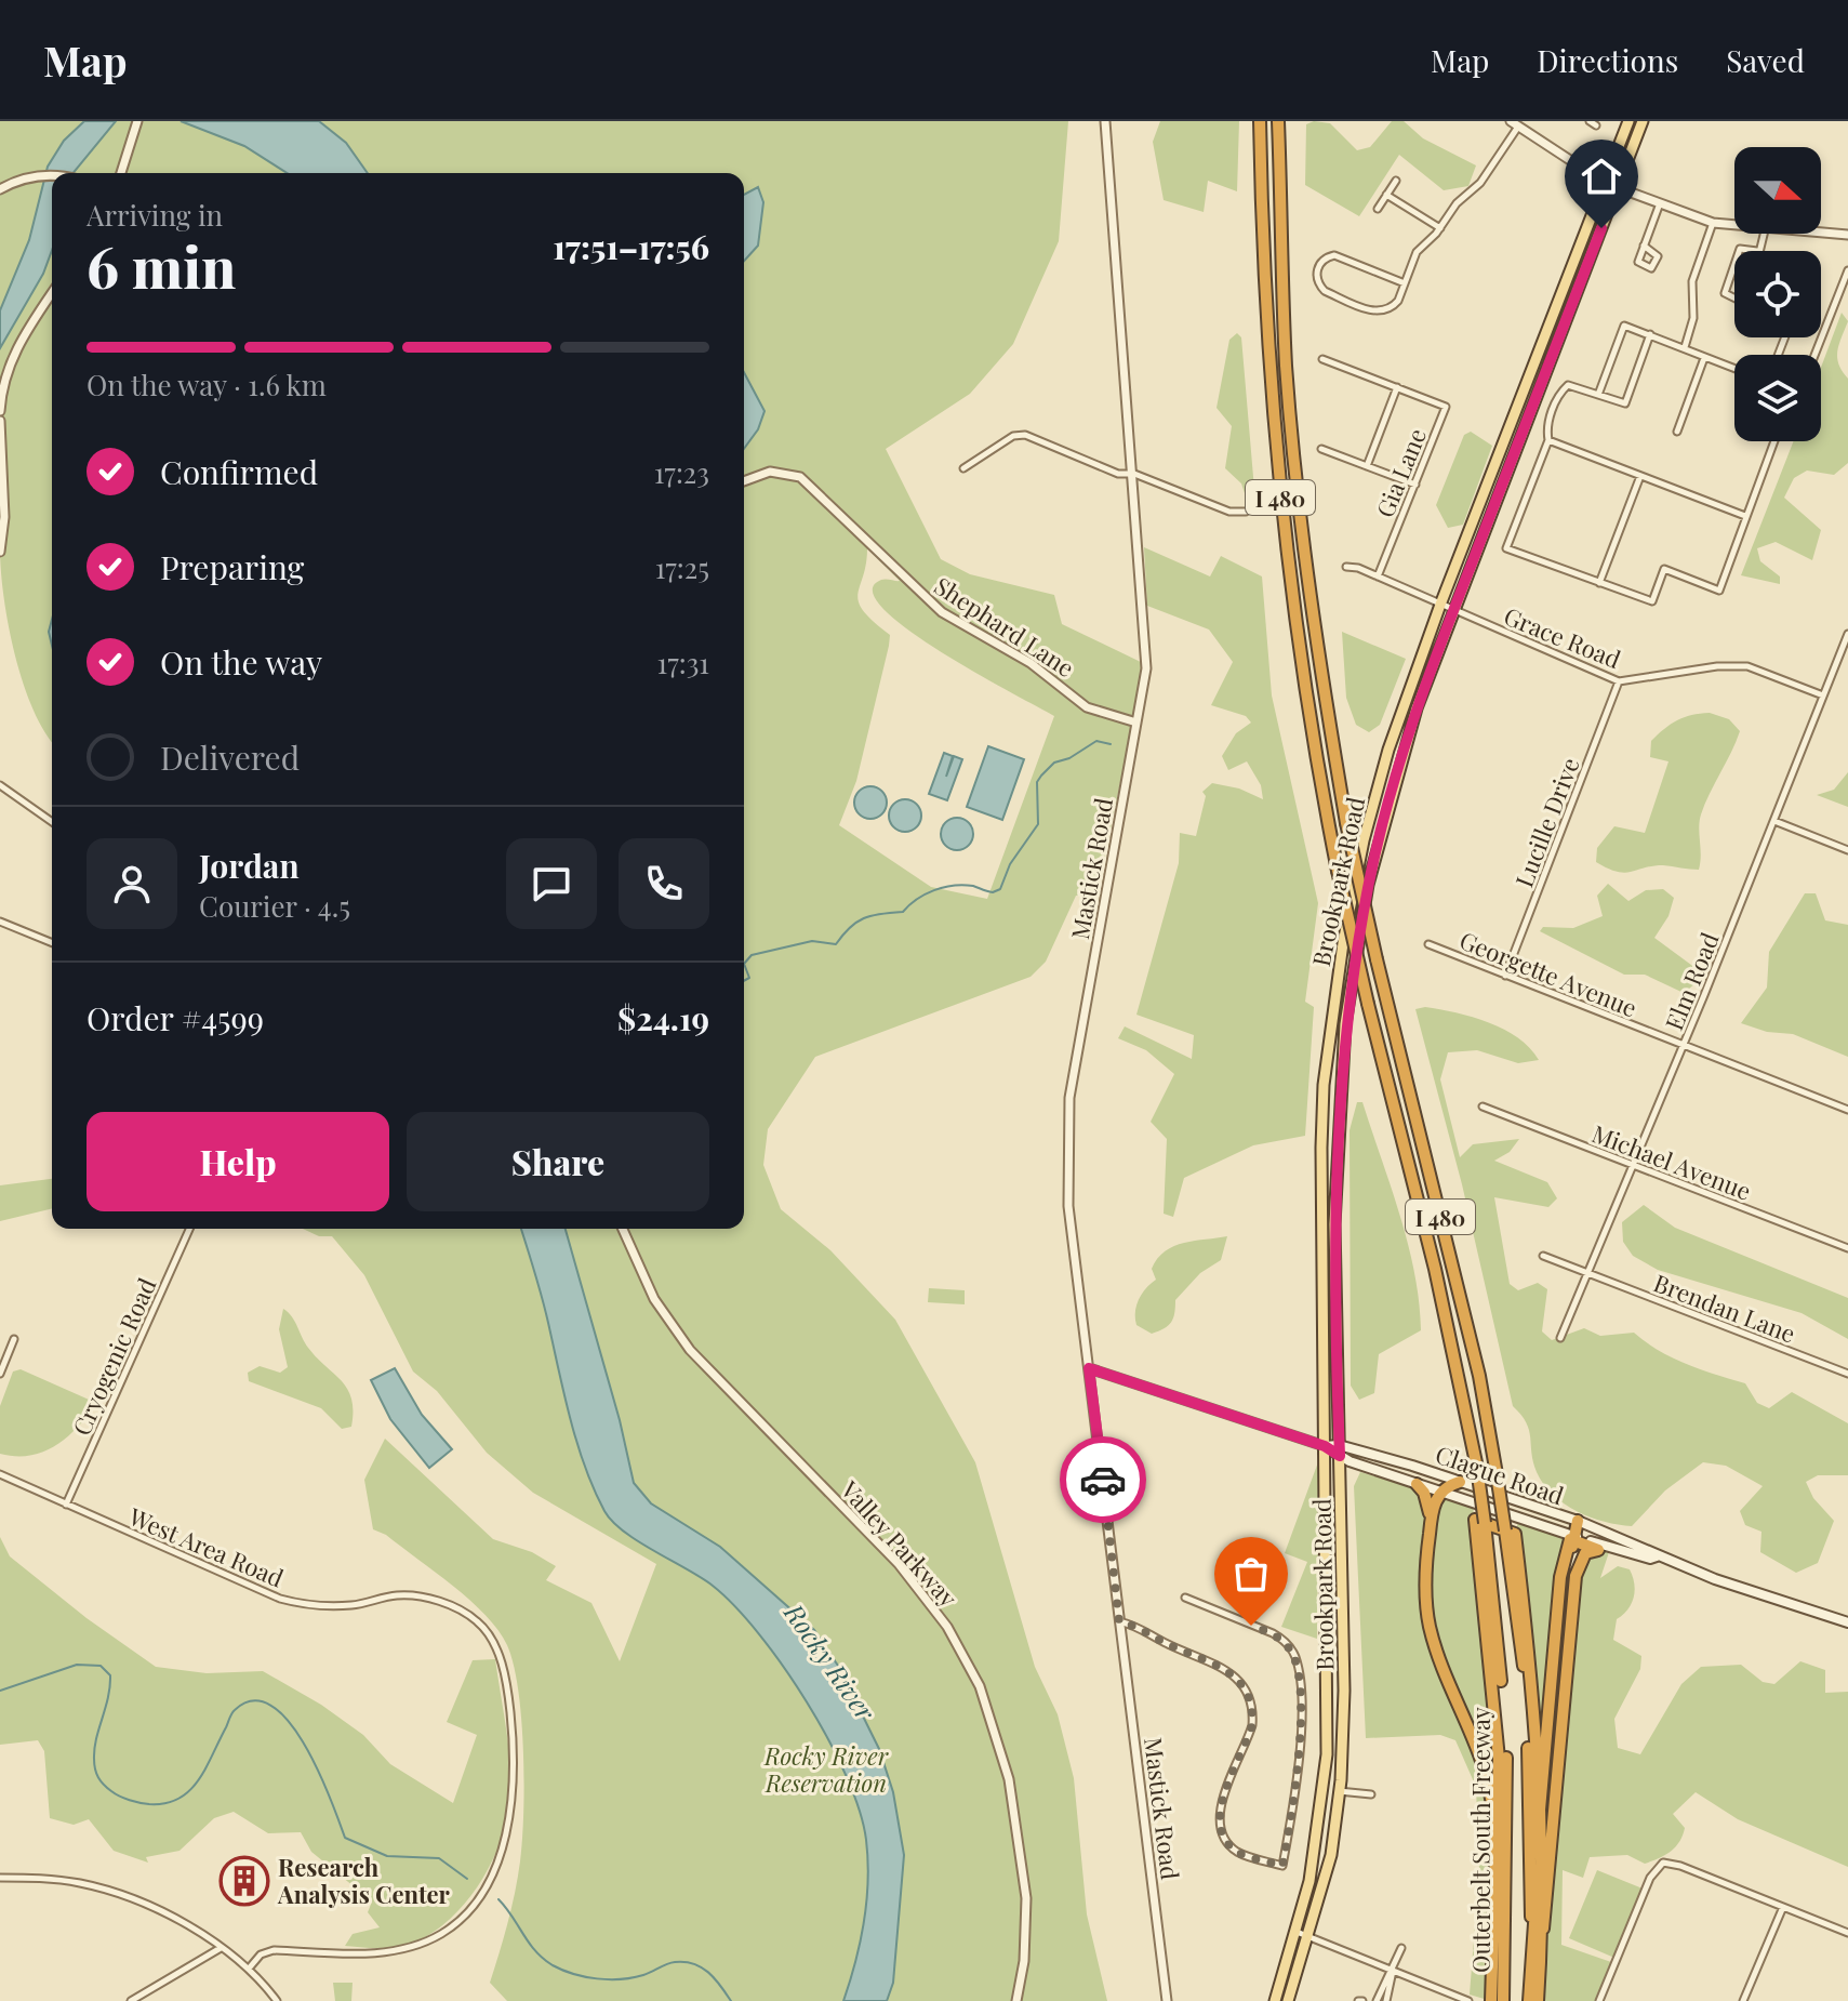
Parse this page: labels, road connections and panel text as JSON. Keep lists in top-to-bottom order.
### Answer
{
  "streets": {
    "highway": ["I 480", "Outerbelt South Freeway"],
    "main road": ["Brookpark Road", "Clague Road"],
    "street": [
      "Gia Lane",
      "Shephard Lane",
      "Grace Road",
      "Lucille Drive",
      "Mastick Road",
      "Georgette Avenue",
      "Elm Road",
      "Michael Avenue",
      "Brendan Lane",
      "Cryogenic Road",
      "Valley Parkway",
      "West Area Road"
    ]
  },
  "crossings": [
    ["Gia Lane", "Grace Road"],
    ["Shephard Lane", "Mastick Road"],
    ["Grace Road", "Lucille Drive"],
    ["Grace Road", "Brookpark Road"],
    ["Grace Road", "Elm Road"],
    ["Lucille Drive", "Georgette Avenue"],
    ["Mastick Road", "Clague Road"],
    ["Brookpark Road", "Clague Road"],
    ["Georgette Avenue", "Elm Road"],
    ["Elm Road", "Michael Avenue"],
    ["Elm Road", "Brendan Lane"],
    ["Cryogenic Road", "West Area Road"]
  ],
  "water": ["Rocky River"],
  "parks": ["Rocky River Reservation"],
  "places": {
    "building": ["Research Analysis Center"]
  },
  "north": "right",
  "page": {
    "header": "Map",
    "nav": ["Map", "Directions", "Saved"],
    "heading": ["6 min", "Arriving in", "17:51–17:56"],
    "panel": [
      "Jordan",
      "Courier · 4.5",
      "Order #4599",
      "$24.19"
    ],
    "bar": "On the way · 1.6 km",
    "list": [
      ["Confirmed", "17:23"],
      ["Preparing", "17:25"],
      ["On the way", "17:31"],
      "Delivered"
    ],
    "buttons": ["Help", "Share"]
  }
}
